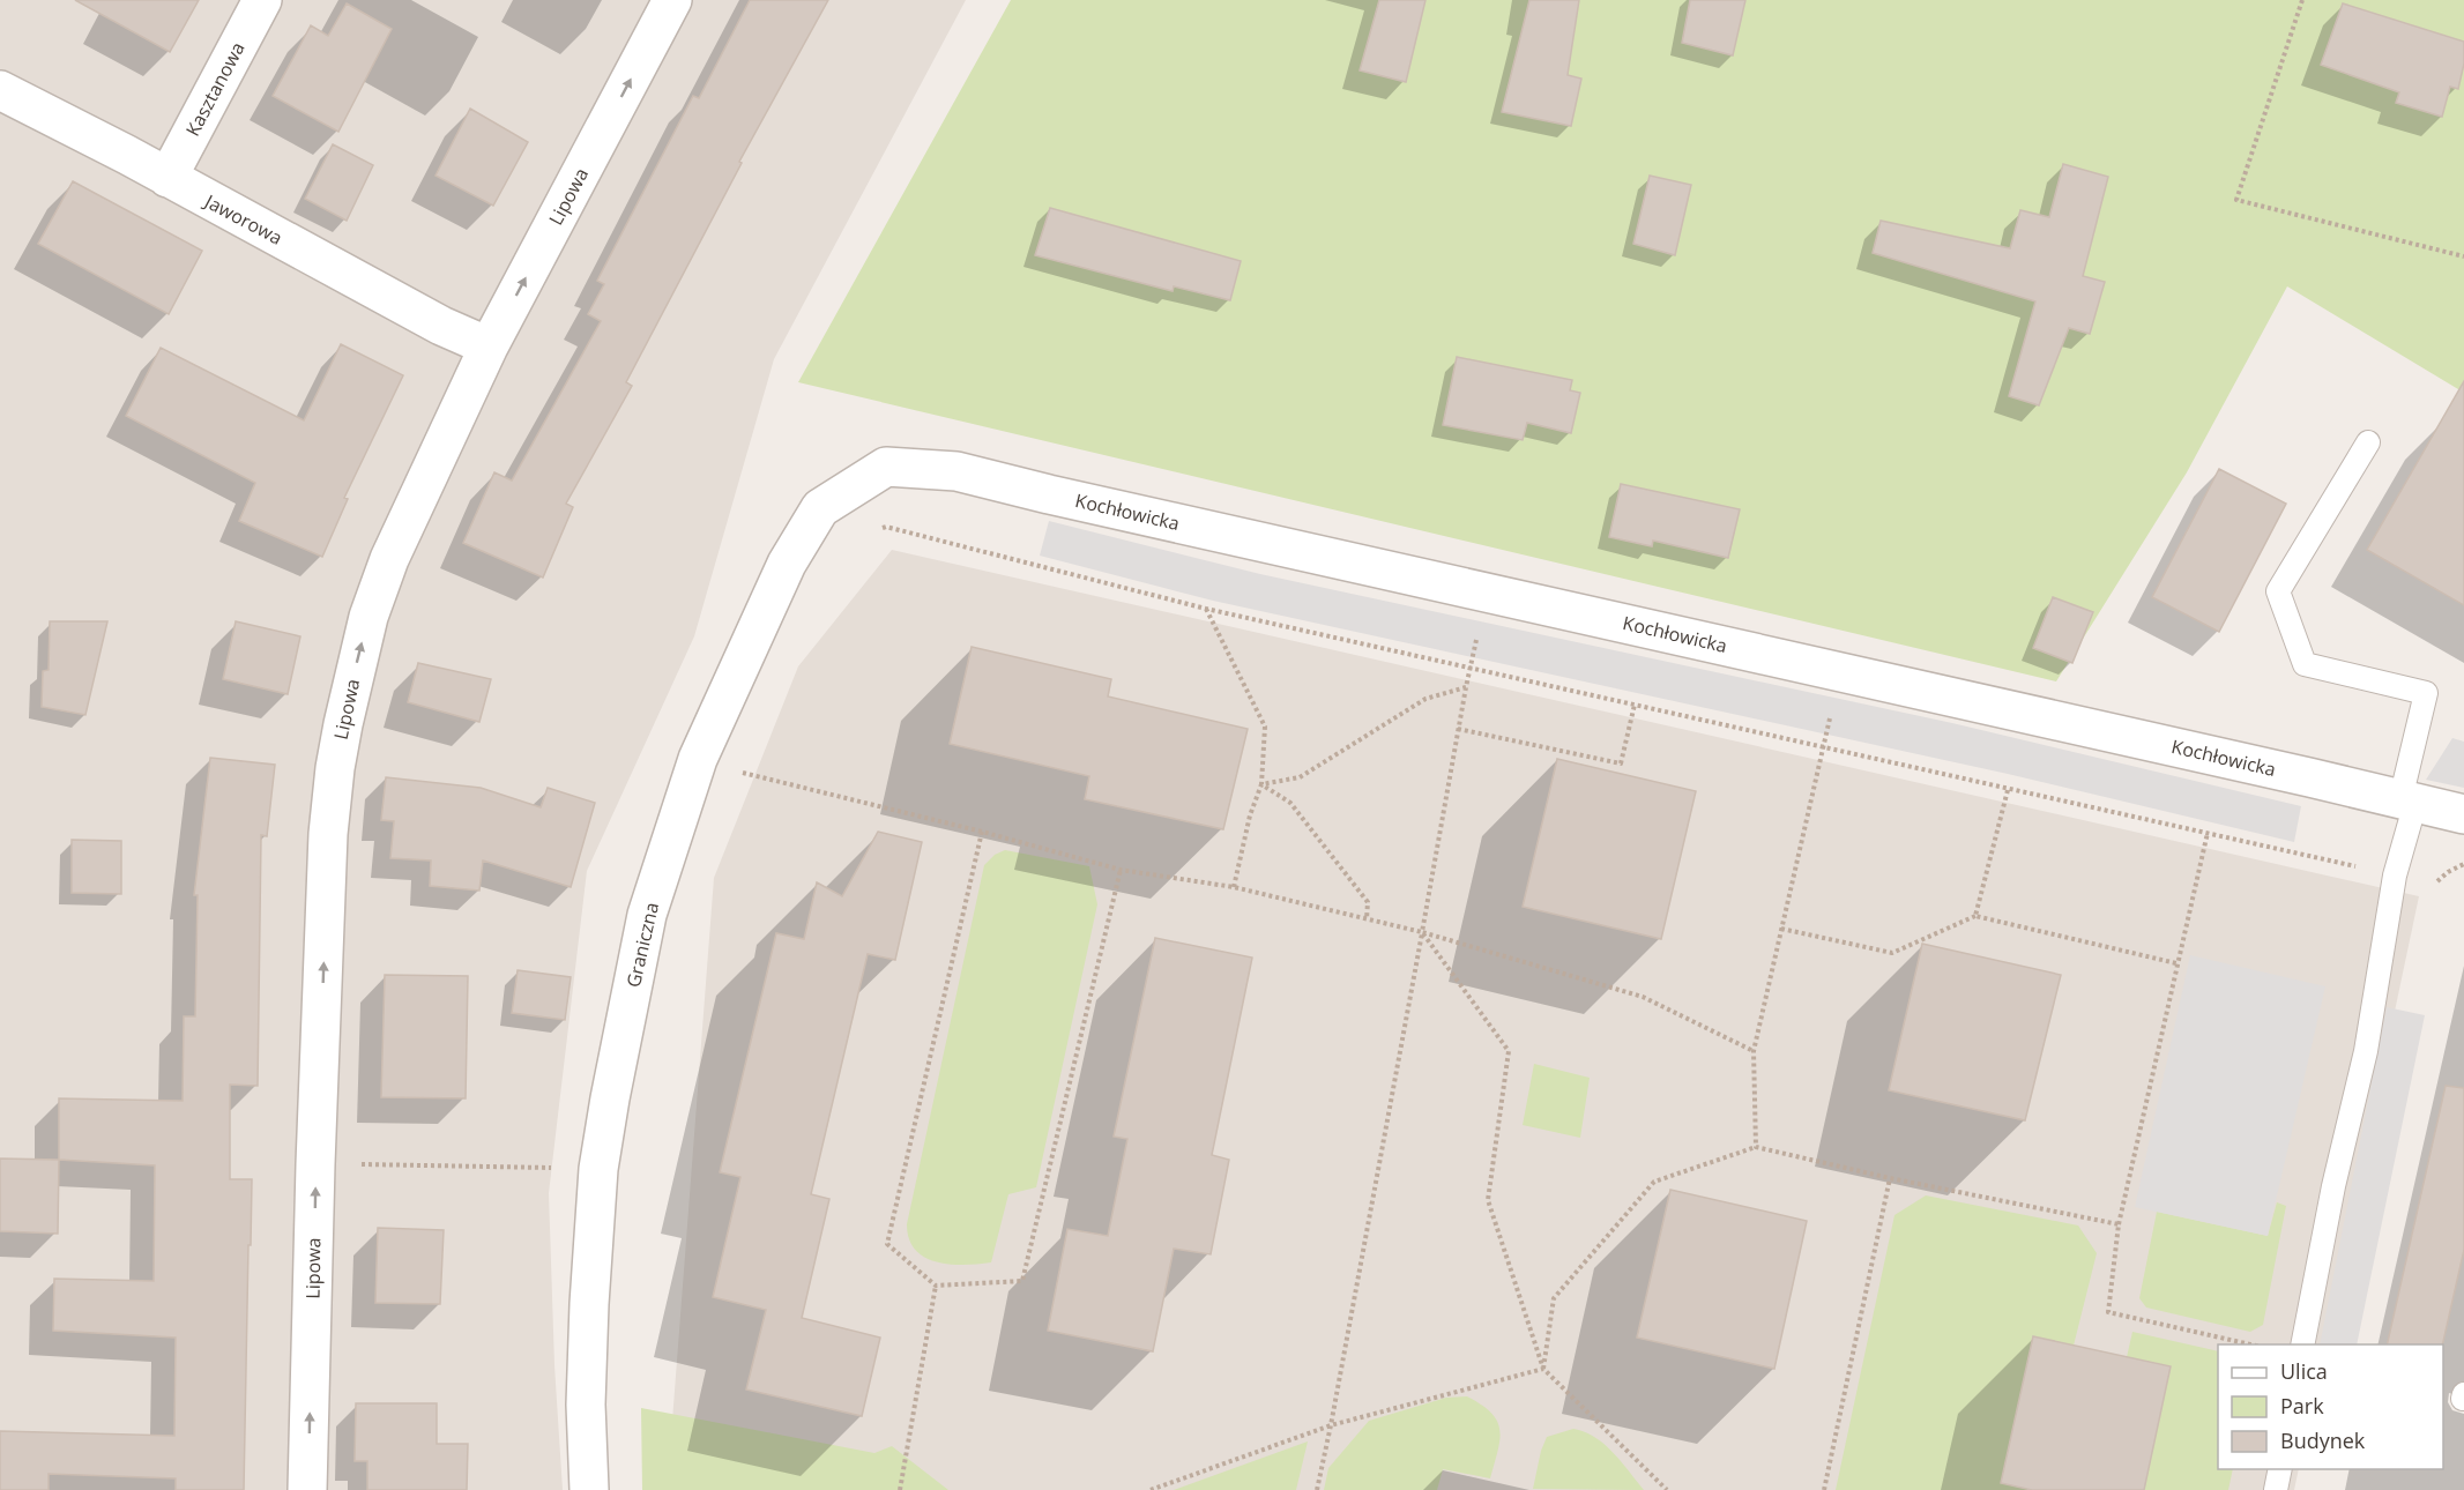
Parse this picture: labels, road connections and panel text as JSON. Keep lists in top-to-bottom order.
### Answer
{
  "streets": {
    "street": [
      "Kasztanowa",
      "Lipowa",
      "Jaworowa",
      "Kochłowicka",
      "Graniczna"
    ]
  },
  "crossings": [
    ["Kasztanowa", "Jaworowa"],
    ["Lipowa", "Jaworowa"],
    ["Kochłowicka", "Graniczna"]
  ],
  "one_way": ["Lipowa"],
  "legend": ["Ulica", "Park", "Budynek"]
}
